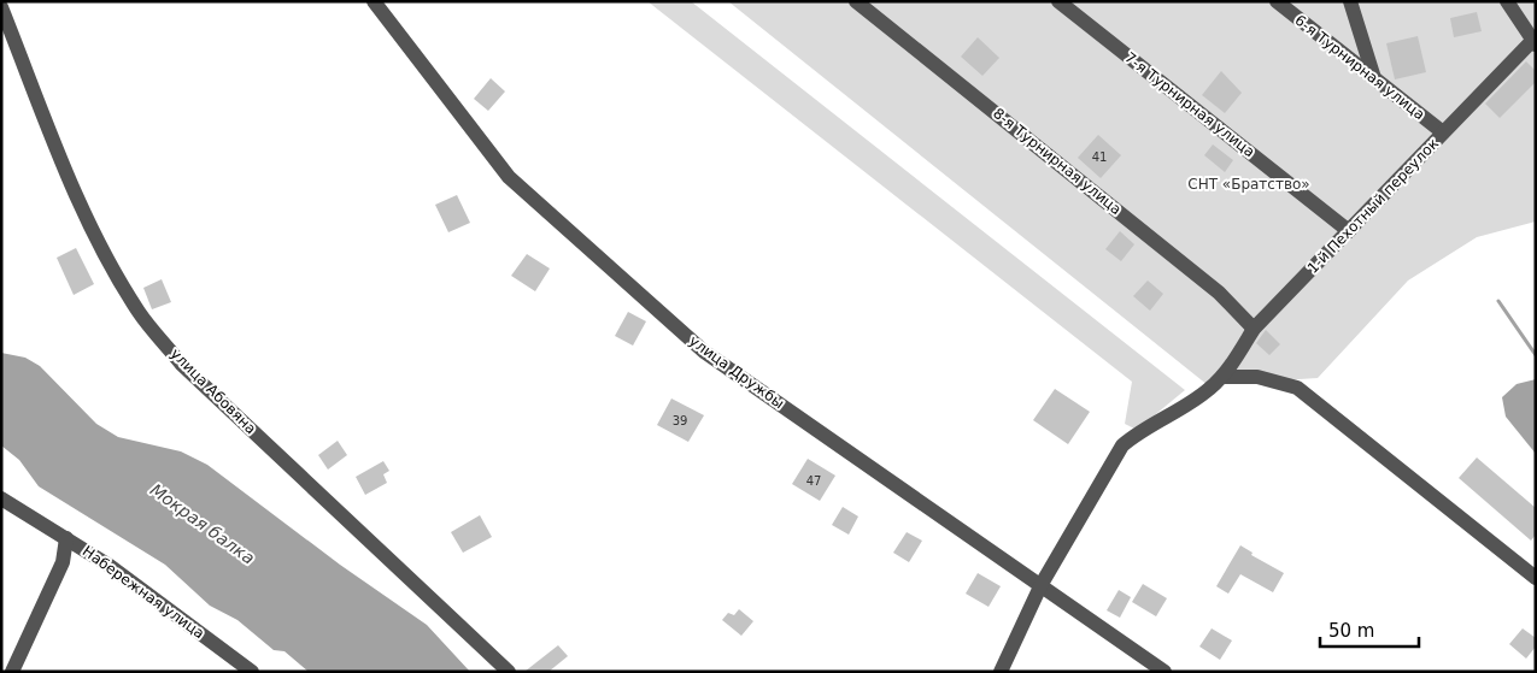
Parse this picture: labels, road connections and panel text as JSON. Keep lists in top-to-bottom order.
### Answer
{
  "streets": {
    "street": [
      "6-я Турнирная улица",
      "7-я Турнирная улица",
      "8-я Турнирная улица",
      "1-й Пехотный переулок",
      "улица Дружбы",
      "улица Абовяна",
      "Набережная улица"
    ]
  },
  "crossings": [
    ["6-я Турнирная улица", "1-й Пехотный переулок"],
    ["7-я Турнирная улица", "1-й Пехотный переулок"],
    ["8-я Турнирная улица", "1-й Пехотный переулок"],
    ["1-й Пехотный переулок", "улица Дружбы"]
  ],
  "water": ["Мокрая балка"],
  "parks": ["СНТ «Братство»"],
  "house_numbers": ["41", "39", "47"],
  "scale_bar": "50 m"
}
